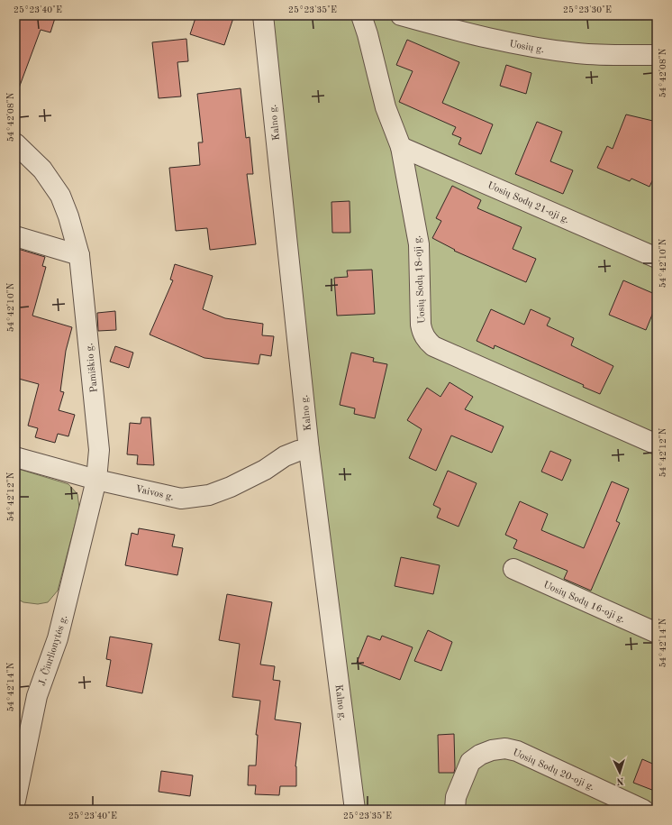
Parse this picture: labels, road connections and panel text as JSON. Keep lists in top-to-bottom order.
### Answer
{
  "streets": {
    "street": [
      "Uosių g.",
      "Kalno g.",
      "Uosių Sodų 21-oji g.",
      "Uosių Sodų 18-oji g.",
      "Pamiškio g.",
      "Vaivos g.",
      "Uosių Sodų 16-oji g.",
      "J. Čiurlionytės g.",
      "Uosių Sodų 20-oji g."
    ]
  },
  "crossings": [
    ["Kalno g.", "Vaivos g."],
    ["Uosių Sodų 21-oji g.", "Uosių Sodų 18-oji g."],
    ["Pamiškio g.", "Vaivos g."],
    ["Pamiškio g.", "J. Čiurlionytės g."],
    ["Vaivos g.", "J. Čiurlionytės g."]
  ],
  "north": "bottom",
  "coordinates": [
    "25°23'40\"E",
    "25°23'35\"E",
    "25°23'30\"E",
    "54°42'08\"N",
    "54°42'10\"N",
    "54°42'12\"N",
    "54°42'14\"N"
  ]
}
